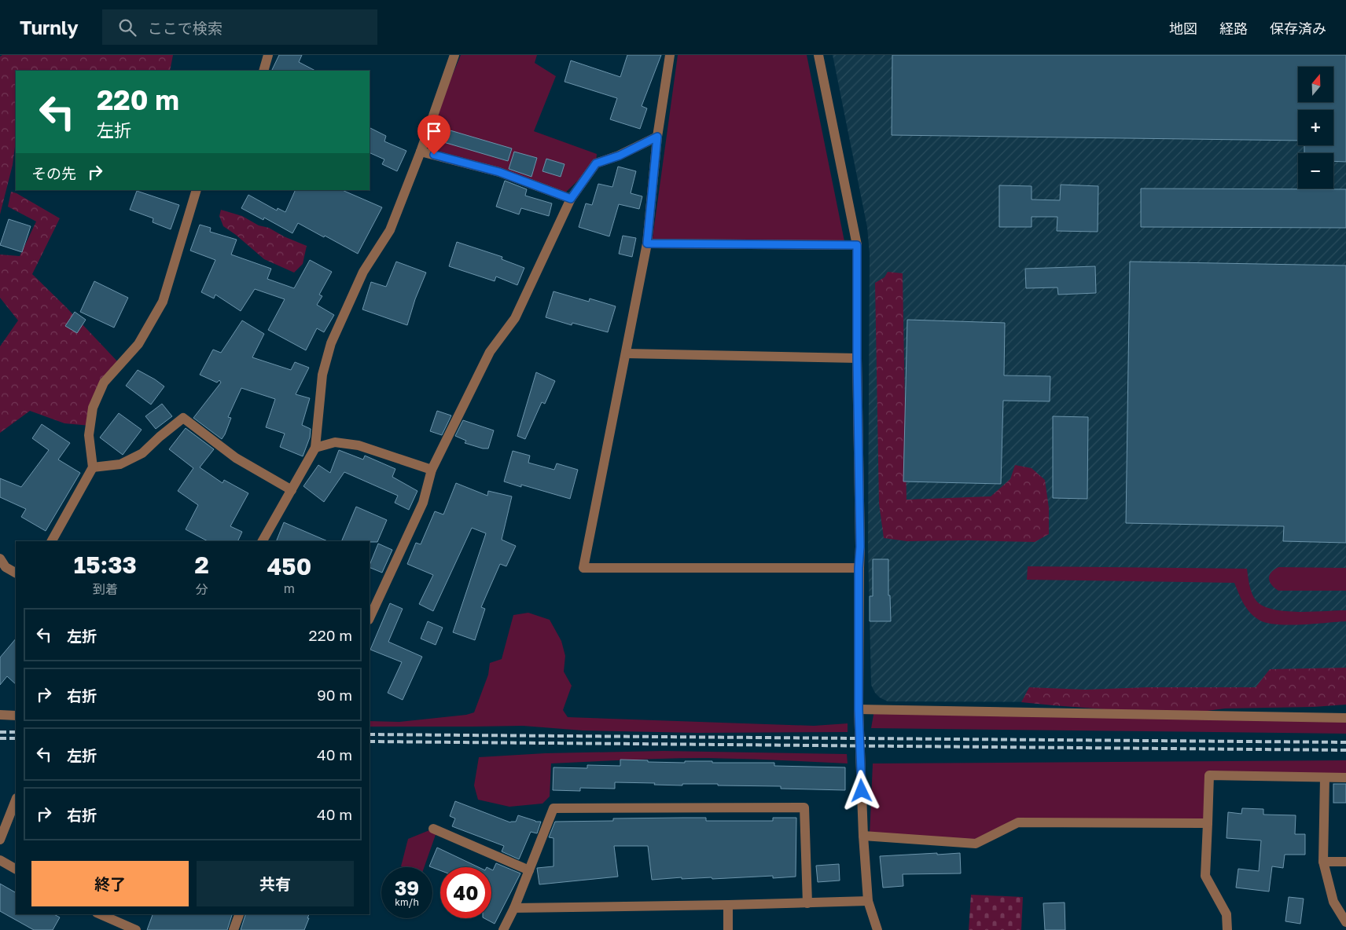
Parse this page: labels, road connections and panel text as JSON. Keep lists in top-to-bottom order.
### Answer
{
  "north": "top",
  "page": {
    "header": "Turnly",
    "search": "ここで検索",
    "nav": ["地図", "経路", "保存済み"],
    "map_buttons": ["+", "−"],
    "turn": ["220 m", "左折"],
    "then": "その先",
    "eta": [
      "15:33",
      "到着",
      "2",
      "分",
      "450",
      "m"
    ],
    "list": [
      {
        "name": "左折",
        "value": "220 m"
      },
      {
        "name": "右折",
        "value": "90 m"
      },
      {
        "name": "左折",
        "value": "40 m"
      },
      {
        "name": "右折",
        "value": "40 m"
      }
    ],
    "buttons": ["終了", "共有"],
    "speed": "39 km/h",
    "limit": "40"
  }
}
